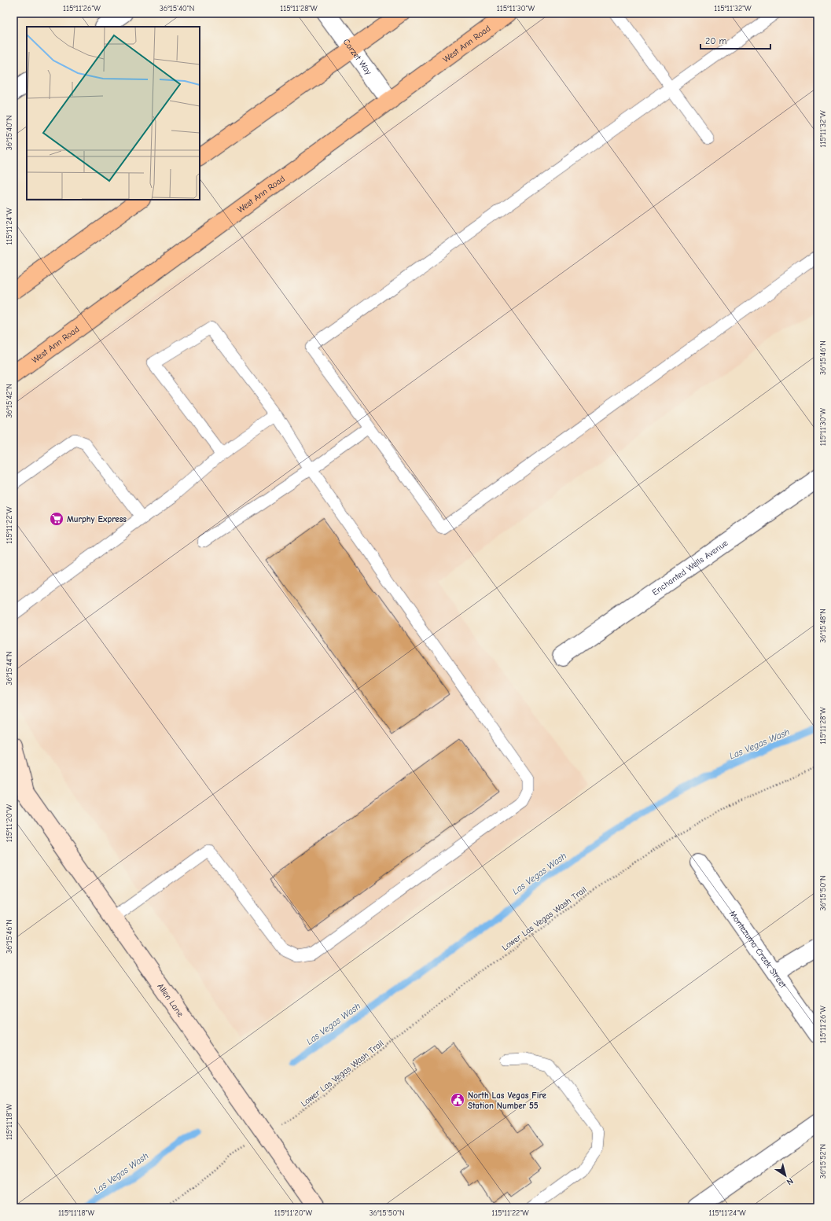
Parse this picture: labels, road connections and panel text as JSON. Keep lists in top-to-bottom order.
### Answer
{
  "streets": {
    "main road": ["West Ann Road", "Allen Lane"],
    "street": ["Corzet Way", "Enchanted Wells Avenue", "Montezuma Creek Street"],
    "path": ["Lower Las Vegas Wash Trail"]
  },
  "crossings": [
    ["West Ann Road", "Corzet Way"]
  ],
  "water": ["Las Vegas Wash"],
  "places": {
    "supermarket": ["Murphy Express"],
    "public building": ["North Las Vegas Fire Station Number 55"]
  },
  "scale_bar": "20 m",
  "north": "bottom right",
  "coordinates": [
    "115°11'26\"W",
    "36°15'40\"N",
    "115°11'28\"W",
    "115°11'30\"W",
    "115°11'32\"W",
    "115°11'24\"W",
    "36°15'46\"N",
    "36°15'42\"N",
    "115°11'22\"W",
    "36°15'48\"N",
    "36°15'44\"N",
    "115°11'20\"W",
    "36°15'50\"N",
    "115°11'18\"W",
    "36°15'52\"N"
  ]
}
